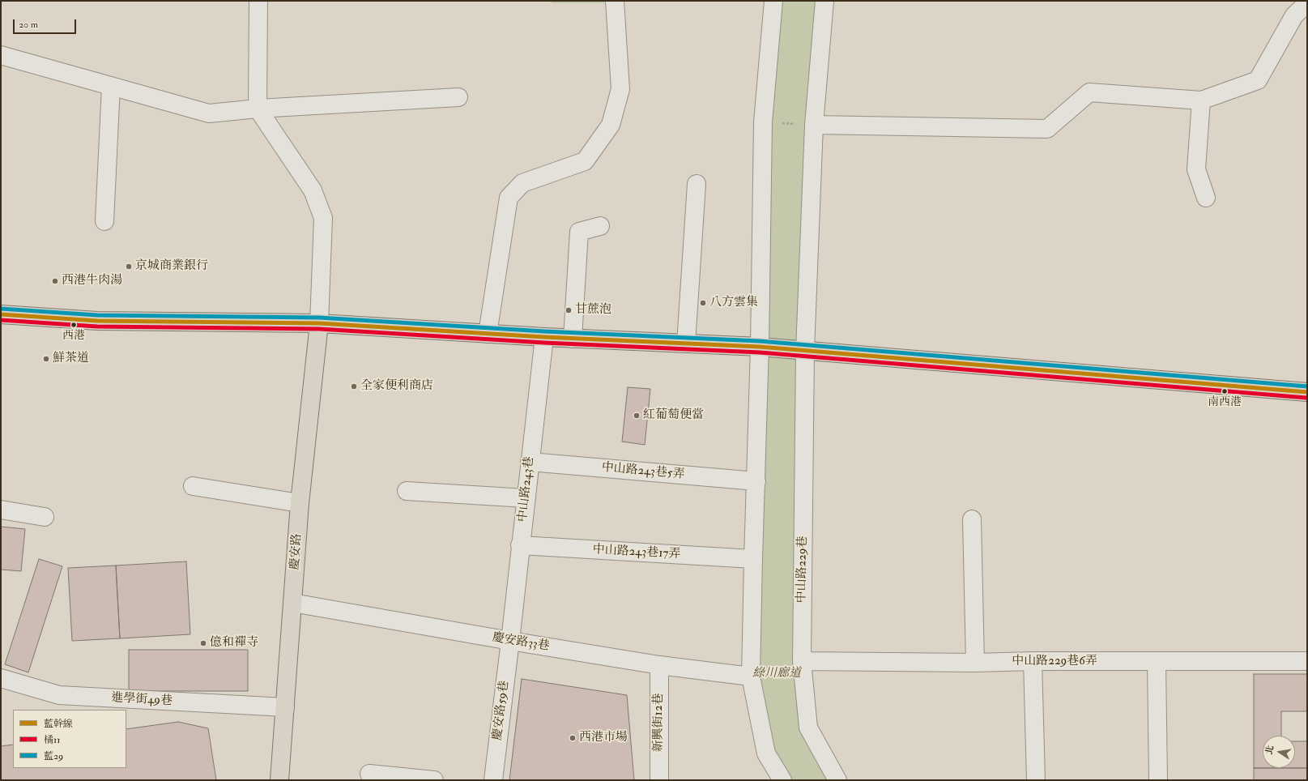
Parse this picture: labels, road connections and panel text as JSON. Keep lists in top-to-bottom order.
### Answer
{
  "streets": {
    "main road": ["慶安路"],
    "street": [
      "中山路243巷5弄",
      "中山路243巷",
      "中山路243巷17弄",
      "中山路229巷",
      "慶安路33巷",
      "中山路229巷6弄",
      "進學街49巷",
      "慶安路59巷",
      "新興街12巷"
    ]
  },
  "crossings": [
    ["中山路243巷5弄", "中山路243巷"],
    ["中山路243巷", "中山路243巷17弄"],
    ["中山路243巷", "慶安路33巷"],
    ["中山路243巷", "慶安路59巷"],
    ["慶安路", "慶安路33巷"],
    ["慶安路", "進學街49巷"],
    ["中山路229巷", "中山路229巷6弄"],
    ["慶安路33巷", "慶安路59巷"],
    ["慶安路33巷", "新興街12巷"]
  ],
  "parks": ["綠川廊道"],
  "places": [
    "京城商業銀行",
    "西港牛肉湯",
    "八方雲集",
    "甘蔗泡",
    "西港",
    "鮮茶道",
    "全家便利商店",
    "南西港",
    "紅葡萄便當",
    "億和禪寺",
    "西港市場"
  ],
  "lines": ["transit line 藍29", "transit line 藍幹線", "transit line 橘11"],
  "legend": ["藍幹線", "橘11", "藍29"],
  "scale_bar": "20 m",
  "north": "left"
}
